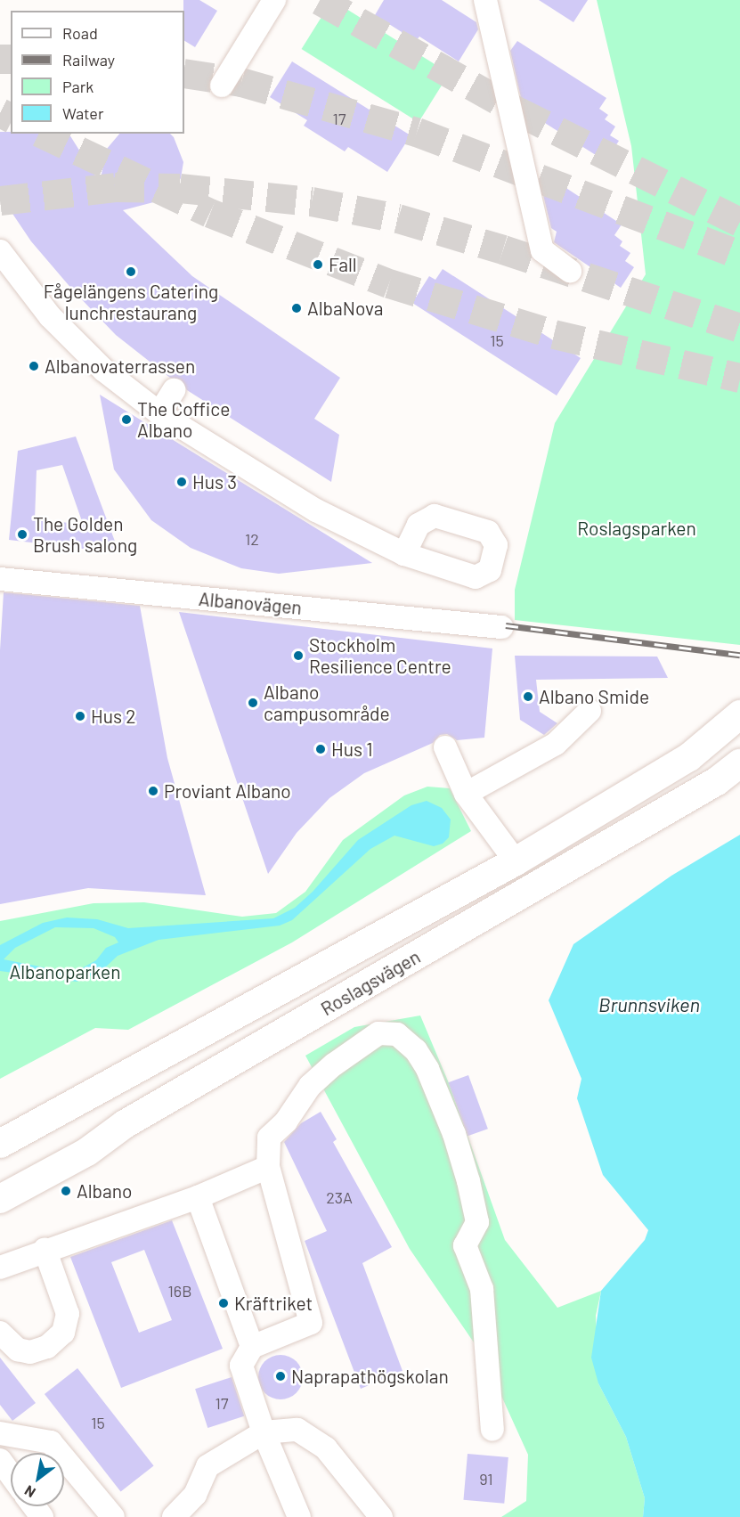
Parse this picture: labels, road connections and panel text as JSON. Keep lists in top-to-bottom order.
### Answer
{
  "streets": {
    "main road": ["Roslagsvägen"],
    "street": ["Albanovägen"]
  },
  "water": ["Brunnsviken"],
  "parks": ["Roslagsparken", "Albanoparken"],
  "places": [
    "Fall",
    "Fågelängens Catering lunchrestaurang",
    "AlbaNova",
    "Albanovaterrassen",
    "The Coffice Albano",
    "Hus 3",
    "The Golden Brush salong",
    "Stockholm Resilience Centre",
    "Albano Smide",
    "Albano campusområde",
    "Hus 2",
    "Hus 1",
    "Proviant Albano",
    "Albano",
    "Kräftriket",
    "Naprapathögskolan"
  ],
  "house_numbers": [
    "17",
    "15",
    "12",
    "23A",
    "16B",
    "17",
    "15",
    "91"
  ],
  "legend": [
    "Road",
    "Railway",
    "Park",
    "Water"
  ],
  "north": "bottom left"
}
